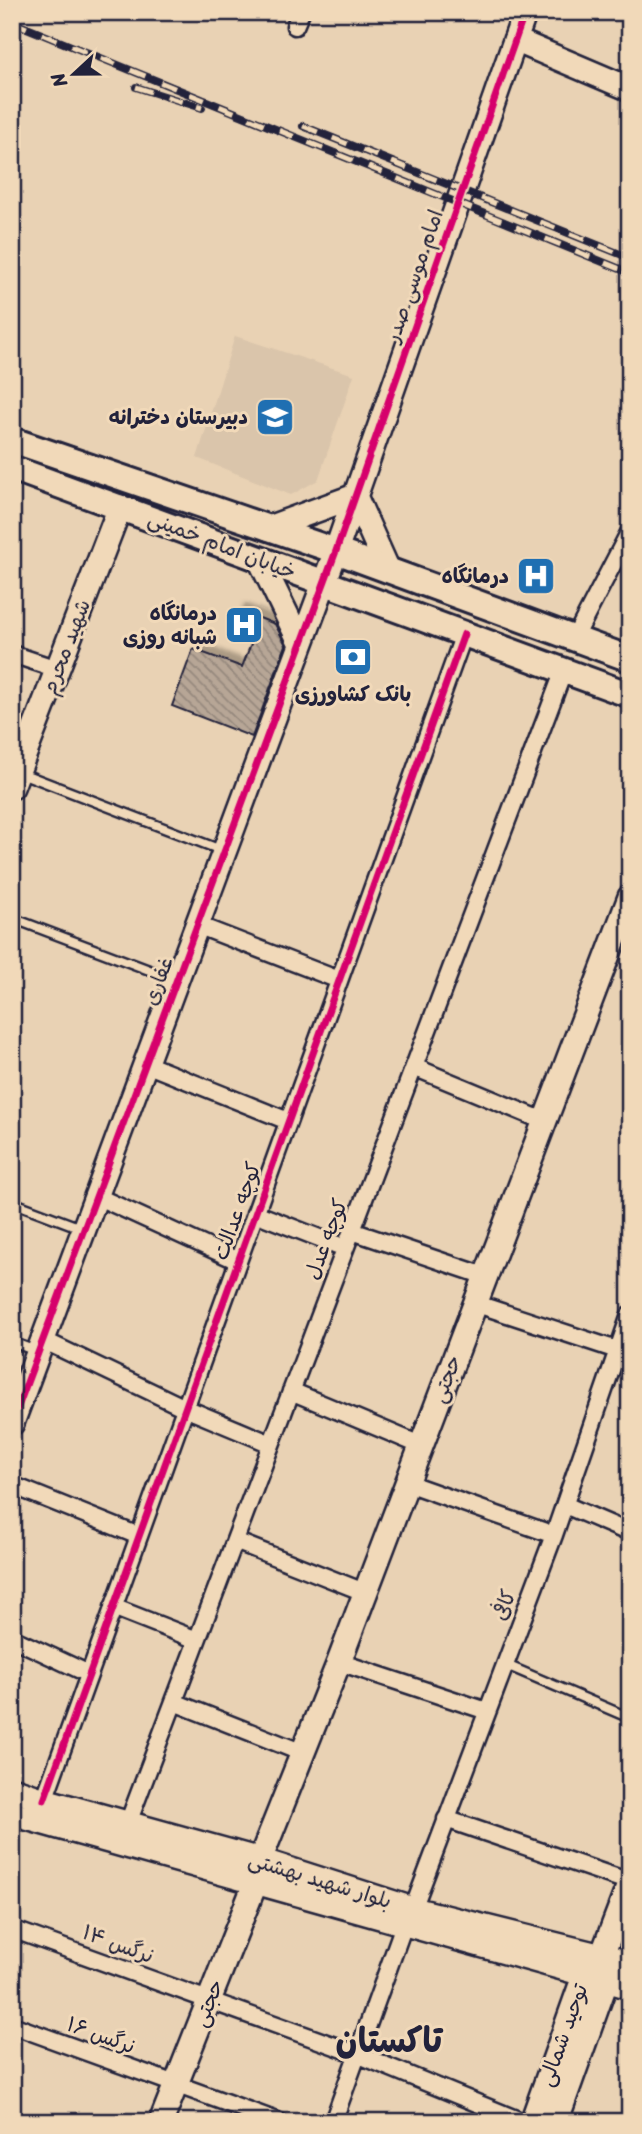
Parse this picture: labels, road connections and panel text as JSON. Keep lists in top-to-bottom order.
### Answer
{
  "streets": {
    "main road": ["خیابان امام خمینی"],
    "street": [
      "امام موسی صدر",
      "شهید محرم",
      "غفاری",
      "کوچه عدالت",
      "کوچه عدل",
      "حجتی",
      "کافی",
      "بلوار شهید بهشتی",
      "نرگس ۱۴",
      "نرگس ۱۶",
      "توحید شمالی"
    ]
  },
  "crossings": [
    ["امام موسی صدر", "خیابان امام خمینی"],
    ["امام موسی صدر", "غفاری"],
    ["خیابان امام خمینی", "شهید محرم"],
    ["خیابان امام خمینی", "غفاری"],
    ["خیابان امام خمینی", "کوچه عدالت"],
    ["خیابان امام خمینی", "کوچه عدل"],
    ["کوچه عدالت", "بلوار شهید بهشتی"],
    ["کوچه عدل", "بلوار شهید بهشتی"],
    ["حجتی", "بلوار شهید بهشتی"],
    ["حجتی", "نرگس ۱۴"],
    ["حجتی", "نرگس ۱۶"],
    ["کافی", "بلوار شهید بهشتی"],
    ["کافی", "نرگس ۱۴"],
    ["بلوار شهید بهشتی", "توحید شمالی"]
  ],
  "districts": ["تاکستان"],
  "places": {
    "school or university": ["دبیرستان دخترانه"],
    "hospital": ["درمانگاه", "درمانگاه شبانه روزی"],
    "bank": ["بانک کشاورزی"]
  },
  "north": "left"
}
